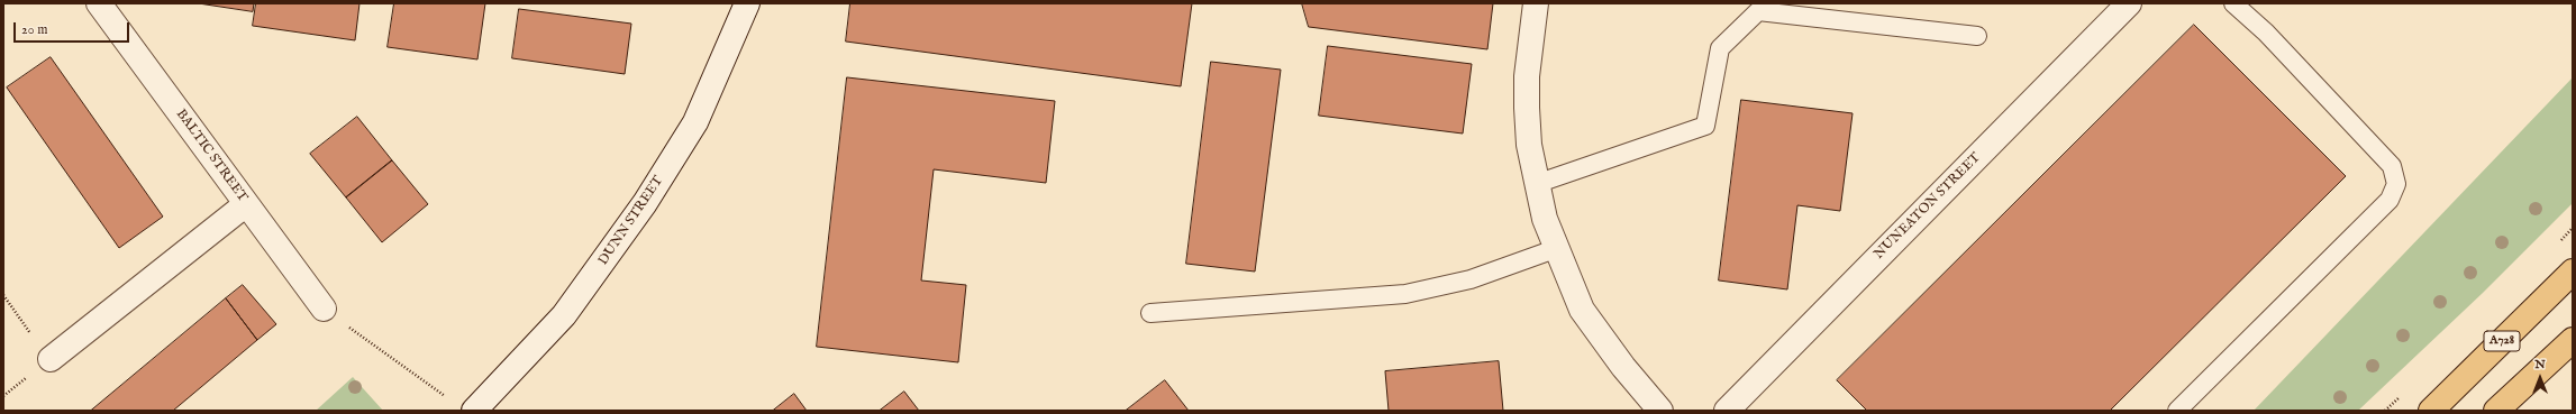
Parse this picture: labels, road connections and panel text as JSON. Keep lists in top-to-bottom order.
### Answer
{
  "streets": {
    "main road": ["A728"],
    "street": ["BALTIC STREET", "NUNEATON STREET", "DUNN STREET"]
  },
  "scale_bar": "20 m",
  "north": "top"
}
